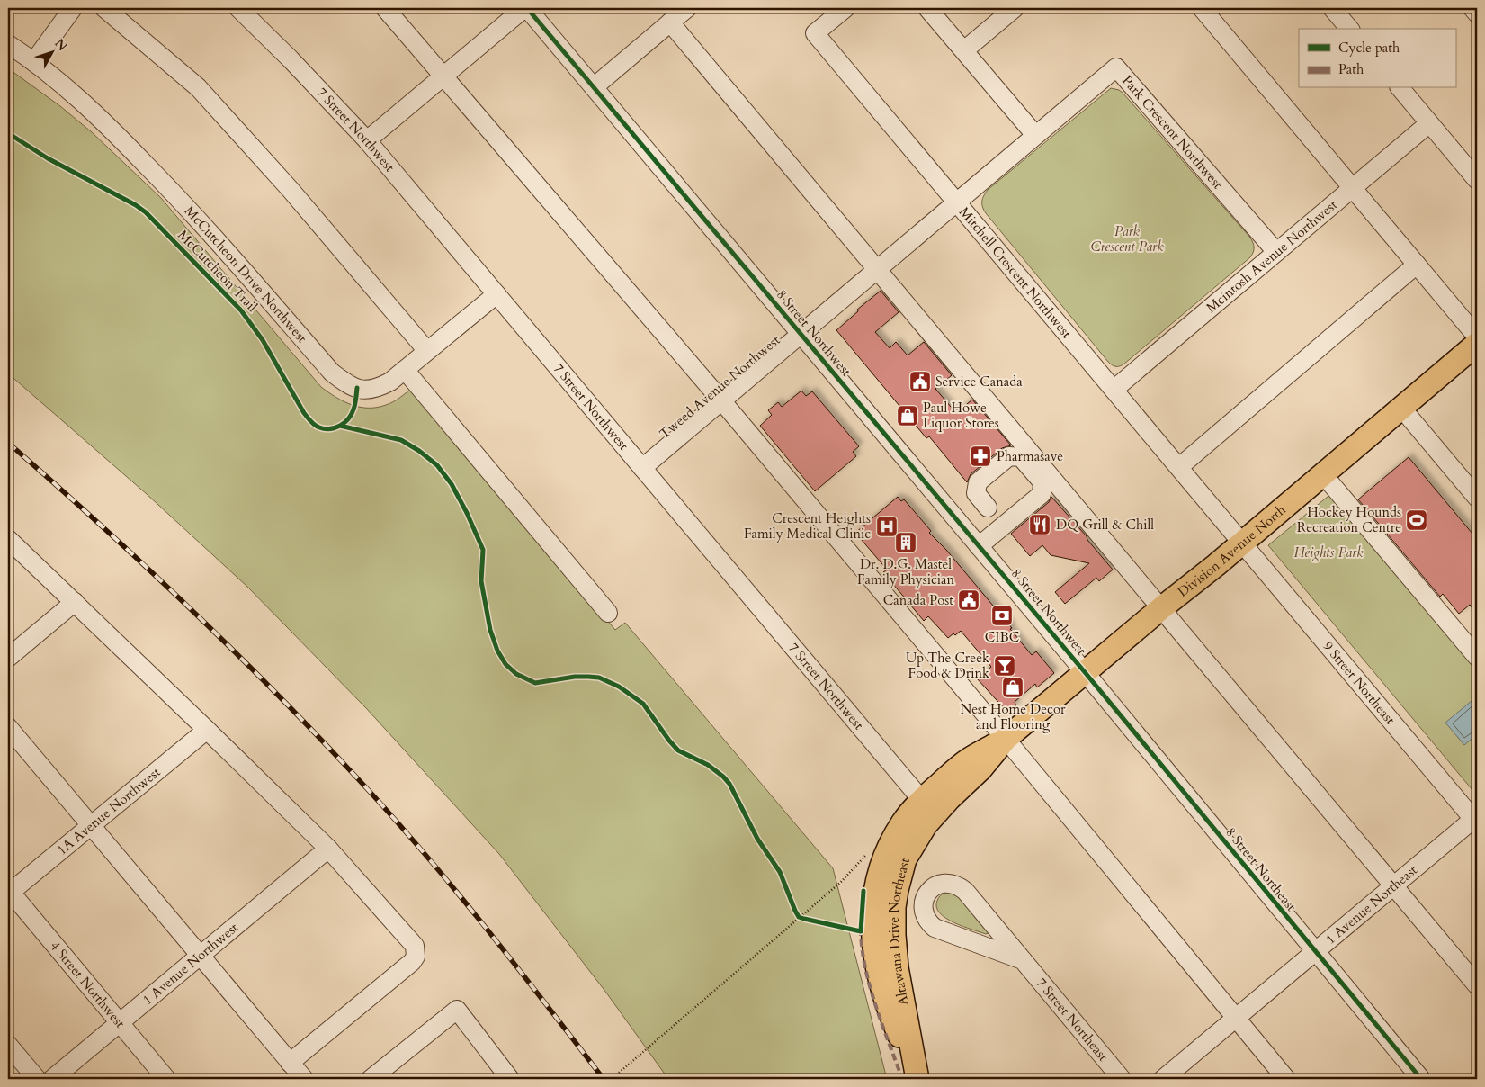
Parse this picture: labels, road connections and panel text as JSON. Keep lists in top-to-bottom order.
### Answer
{
  "streets": {
    "main road": ["Division Avenue North", "Altawana Drive Northeast"],
    "street": [
      "7 Street Northwest",
      "Park Crescent Northwest",
      "Mcintosh Avenue Northwest",
      "Mitchell Crescent Northwest",
      "McCutcheon Drive Northwest",
      "8 Street Northwest",
      "Tweed Avenue Northwest",
      "9 Street Northeast",
      "1A Avenue Northwest",
      "8 Street Northeast",
      "1 Avenue Northeast",
      "1 Avenue Northwest",
      "4 Street Northwest",
      "7 Street Northeast"
    ],
    "cycle path": ["McCutcheon Trail"]
  },
  "crossings": [
    ["7 Street Northwest", "McCutcheon Drive Northwest"],
    ["7 Street Northwest", "Tweed Avenue Northwest"],
    ["7 Street Northwest", "Division Avenue North"],
    ["Park Crescent Northwest", "Mcintosh Avenue Northwest"],
    ["Park Crescent Northwest", "Mitchell Crescent Northwest"],
    ["Park Crescent Northwest", "Tweed Avenue Northwest"],
    ["Mcintosh Avenue Northwest", "Mitchell Crescent Northwest"],
    ["Mitchell Crescent Northwest", "Tweed Avenue Northwest"],
    ["Mitchell Crescent Northwest", "Division Avenue North"],
    ["Mitchell Crescent Northwest", "9 Street Northeast"],
    ["8 Street Northwest", "Tweed Avenue Northwest"],
    ["8 Street Northwest", "Division Avenue North"],
    ["8 Street Northwest", "8 Street Northeast"],
    ["Division Avenue North", "9 Street Northeast"],
    ["Division Avenue North", "8 Street Northeast"],
    ["Division Avenue North", "Altawana Drive Northeast"],
    ["9 Street Northeast", "1 Avenue Northeast"],
    ["1A Avenue Northwest", "4 Street Northwest"],
    ["8 Street Northeast", "1 Avenue Northeast"],
    ["1 Avenue Northwest", "4 Street Northwest"]
  ],
  "parks": ["Park Crescent Park", "Heights Park"],
  "places": {
    "public building": ["Service Canada", "Canada Post"],
    "shop": ["Paul Howe Liquor Stores", "Nest Home Decor and Flooring"],
    "pharmacy": ["Pharmasave"],
    "sports": ["Hockey Hounds Recreation Centre"],
    "restaurant": ["DQ Grill & Chill"],
    "hospital": ["Crescent Heights Family Medical Clinic"],
    "building": ["Dr. D.G. Mastel Family Physician"],
    "bank": ["CIBC"],
    "bar": ["Up The Creek Food & Drink"]
  },
  "legend": ["Cycle path", "Path"],
  "north": "top right"
}
